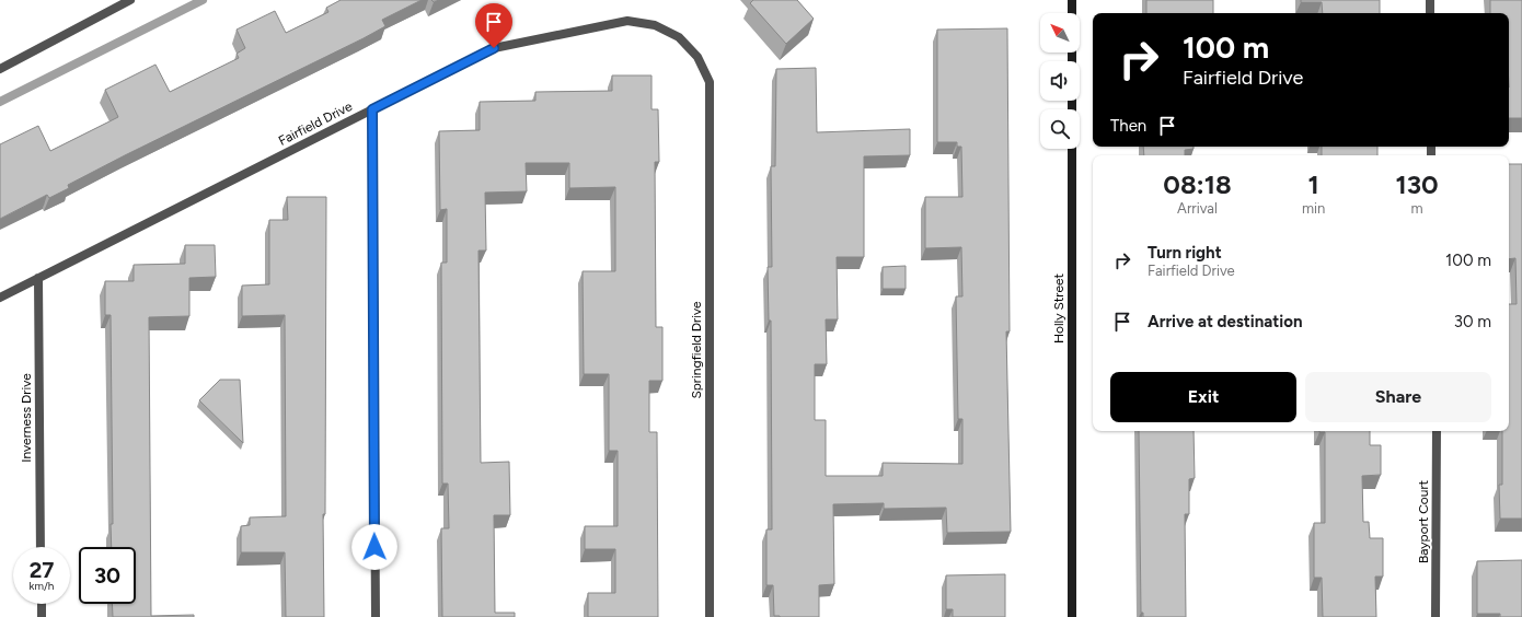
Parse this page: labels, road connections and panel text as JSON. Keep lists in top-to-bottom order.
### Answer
{
  "streets": {
    "main road": ["Holly Street"],
    "street": [
      "Fairfield Drive",
      "Springfield Drive",
      "Inverness Drive",
      "Bayport Court"
    ]
  },
  "crossings": [
    ["Fairfield Drive", "Springfield Drive"],
    ["Fairfield Drive", "Inverness Drive"]
  ],
  "north": "top left",
  "page": {
    "turn": ["100 m", "Fairfield Drive"],
    "then": "Then",
    "eta": [
      "08:18",
      "Arrival",
      "1",
      "min",
      "130",
      "m"
    ],
    "list": [
      {
        "name": "Turn right",
        "note": "Fairfield Drive",
        "value": "100 m"
      },
      {
        "name": "Arrive at destination",
        "value": "30 m"
      }
    ],
    "buttons": ["Exit", "Share"],
    "speed": "27 km/h",
    "limit": "30"
  }
}
